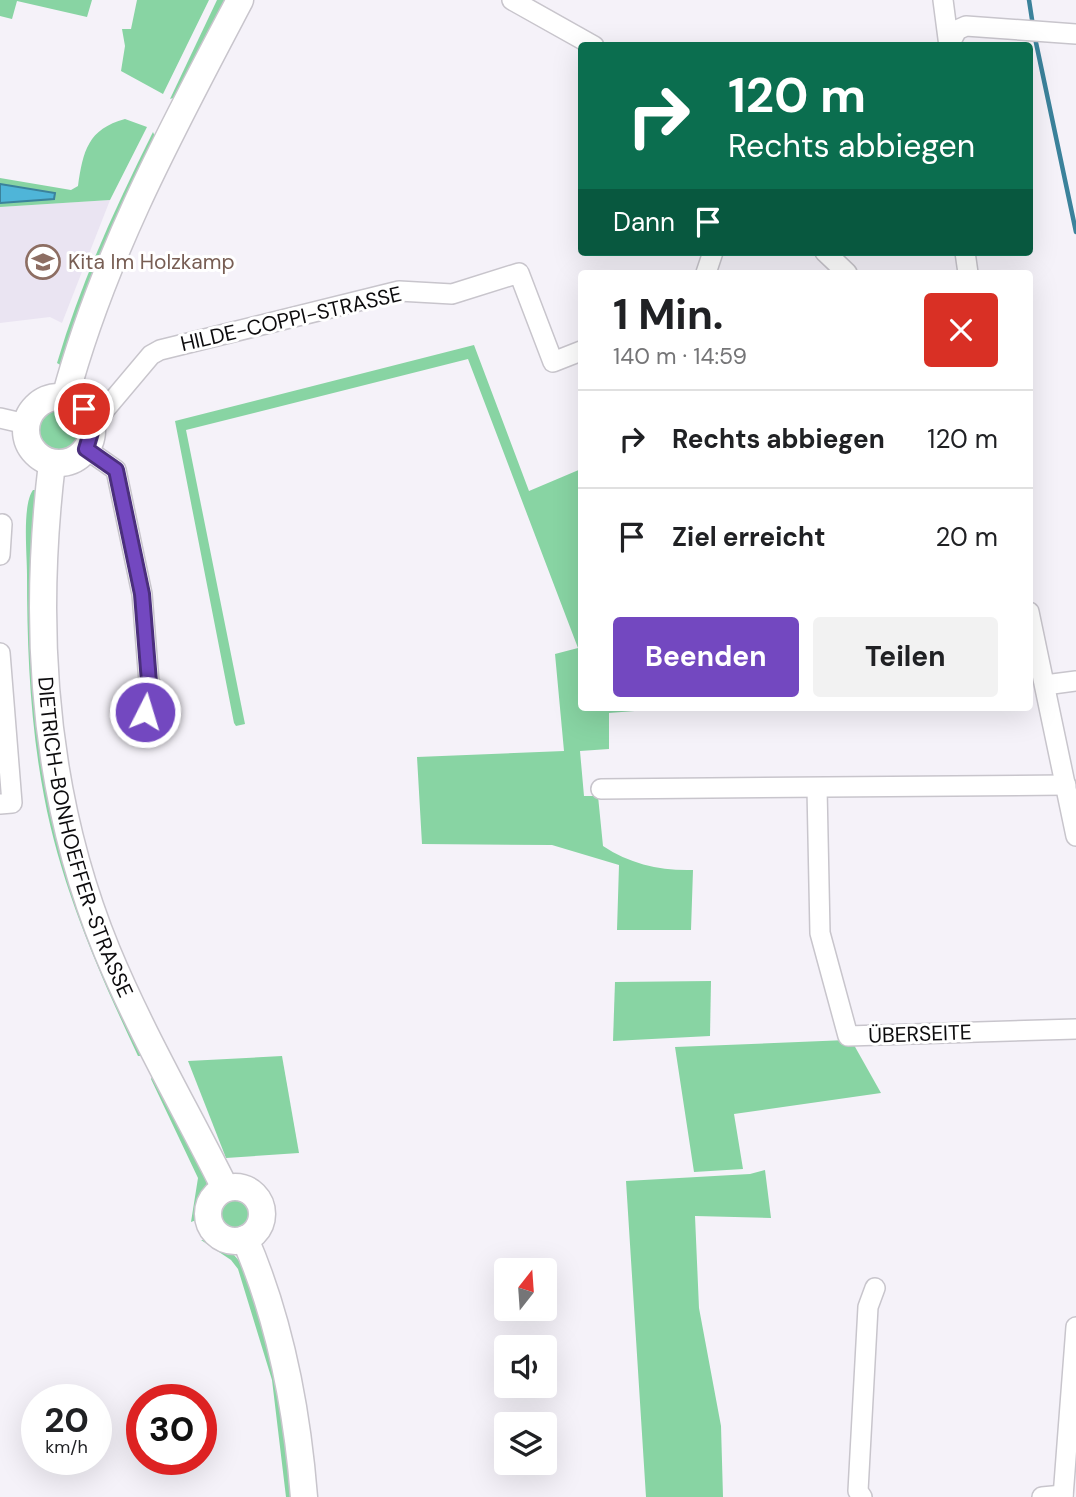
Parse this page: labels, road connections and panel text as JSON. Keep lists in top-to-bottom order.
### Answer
{
  "streets": {
    "street": ["HILDE-COPPI-STRASSE", "DIETRICH-BONHOEFFER-STRASSE", "ÜBERSEITE"]
  },
  "crossings": [
    ["HILDE-COPPI-STRASSE", "DIETRICH-BONHOEFFER-STRASSE"]
  ],
  "places": {
    "school or university": ["Kita Im Holzkamp"]
  },
  "north": "top",
  "page": {
    "turn": ["120 m", "Rechts abbiegen"],
    "then": "Dann",
    "heading": ["1 Min.", "140 m · 14:59"],
    "list": [
      {
        "name": "Rechts abbiegen",
        "value": "120 m"
      },
      {
        "name": "Ziel erreicht",
        "value": "20 m"
      }
    ],
    "buttons": ["Beenden", "Teilen"],
    "speed": "20 km/h",
    "limit": "30"
  }
}
